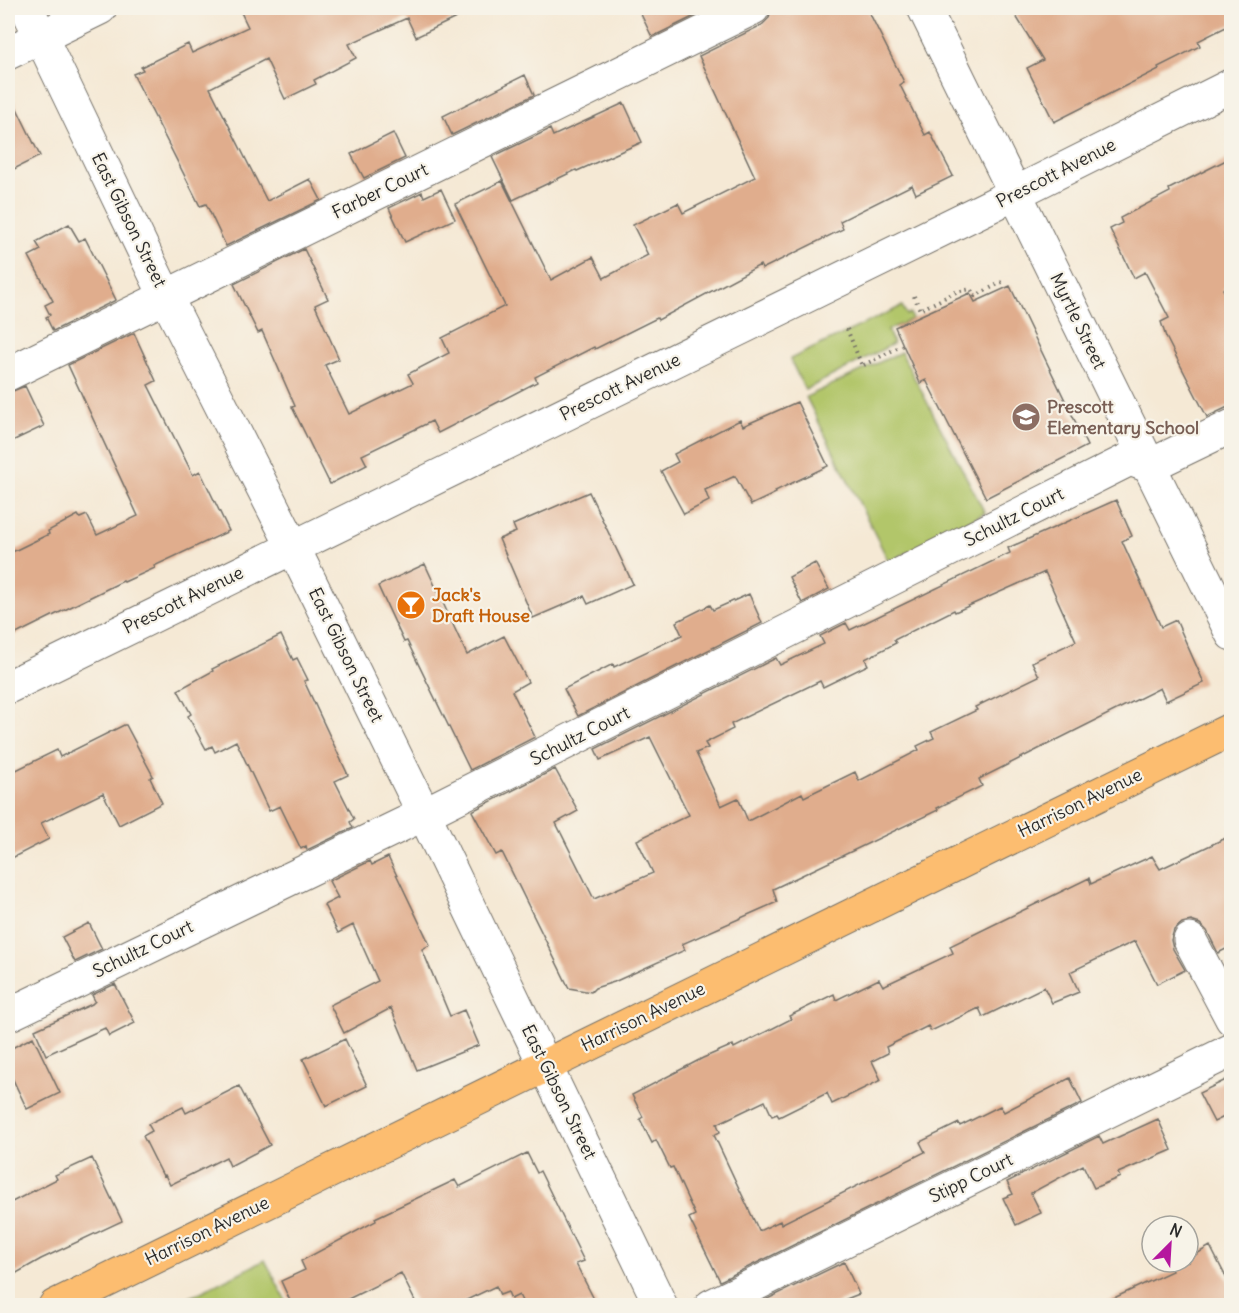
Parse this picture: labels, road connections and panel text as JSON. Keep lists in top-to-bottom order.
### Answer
{
  "streets": {
    "main road": ["Harrison Avenue"],
    "street": [
      "Prescott Avenue",
      "Farber Court",
      "East Gibson Street",
      "Myrtle Street",
      "Schultz Court",
      "Stipp Court"
    ]
  },
  "crossings": [
    ["Prescott Avenue", "East Gibson Street"],
    ["Prescott Avenue", "Myrtle Street"],
    ["Farber Court", "East Gibson Street"],
    ["East Gibson Street", "Schultz Court"],
    ["East Gibson Street", "Harrison Avenue"],
    ["Myrtle Street", "Schultz Court"]
  ],
  "places": {
    "school or university": ["Prescott Elementary School"],
    "bar": ["Jack's Draft House"]
  },
  "north": "top right"
}
